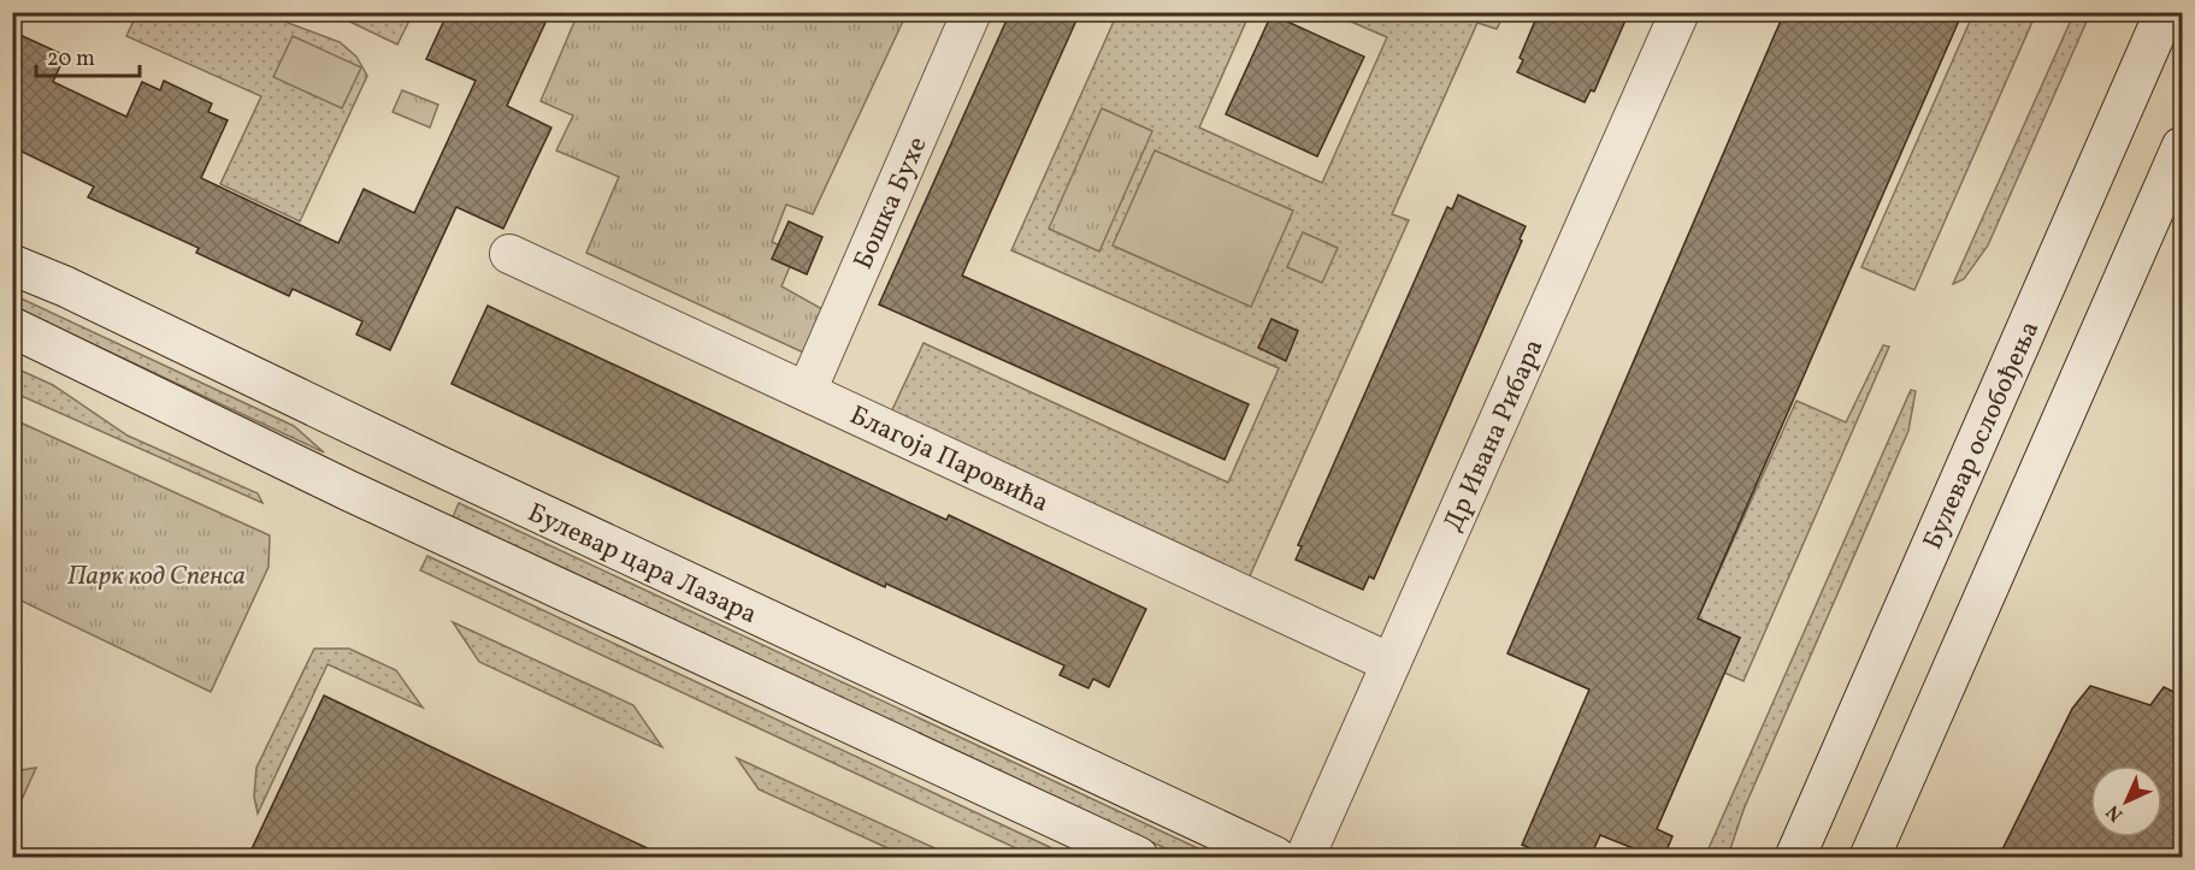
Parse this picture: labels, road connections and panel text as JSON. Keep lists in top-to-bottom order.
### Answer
{
  "streets": {
    "main road": ["Булевар ослобођења", "Булевар цара Лазара"],
    "street": ["Бошка Бухе", "Др Ивана Рибара", "Благоја Паровића"]
  },
  "crossings": [
    ["Бошка Бухе", "Благоја Паровића"],
    ["Др Ивана Рибара", "Благоја Паровића"]
  ],
  "parks": ["Парк код Спенса"],
  "scale_bar": "20 m",
  "north": "bottom left"
}
